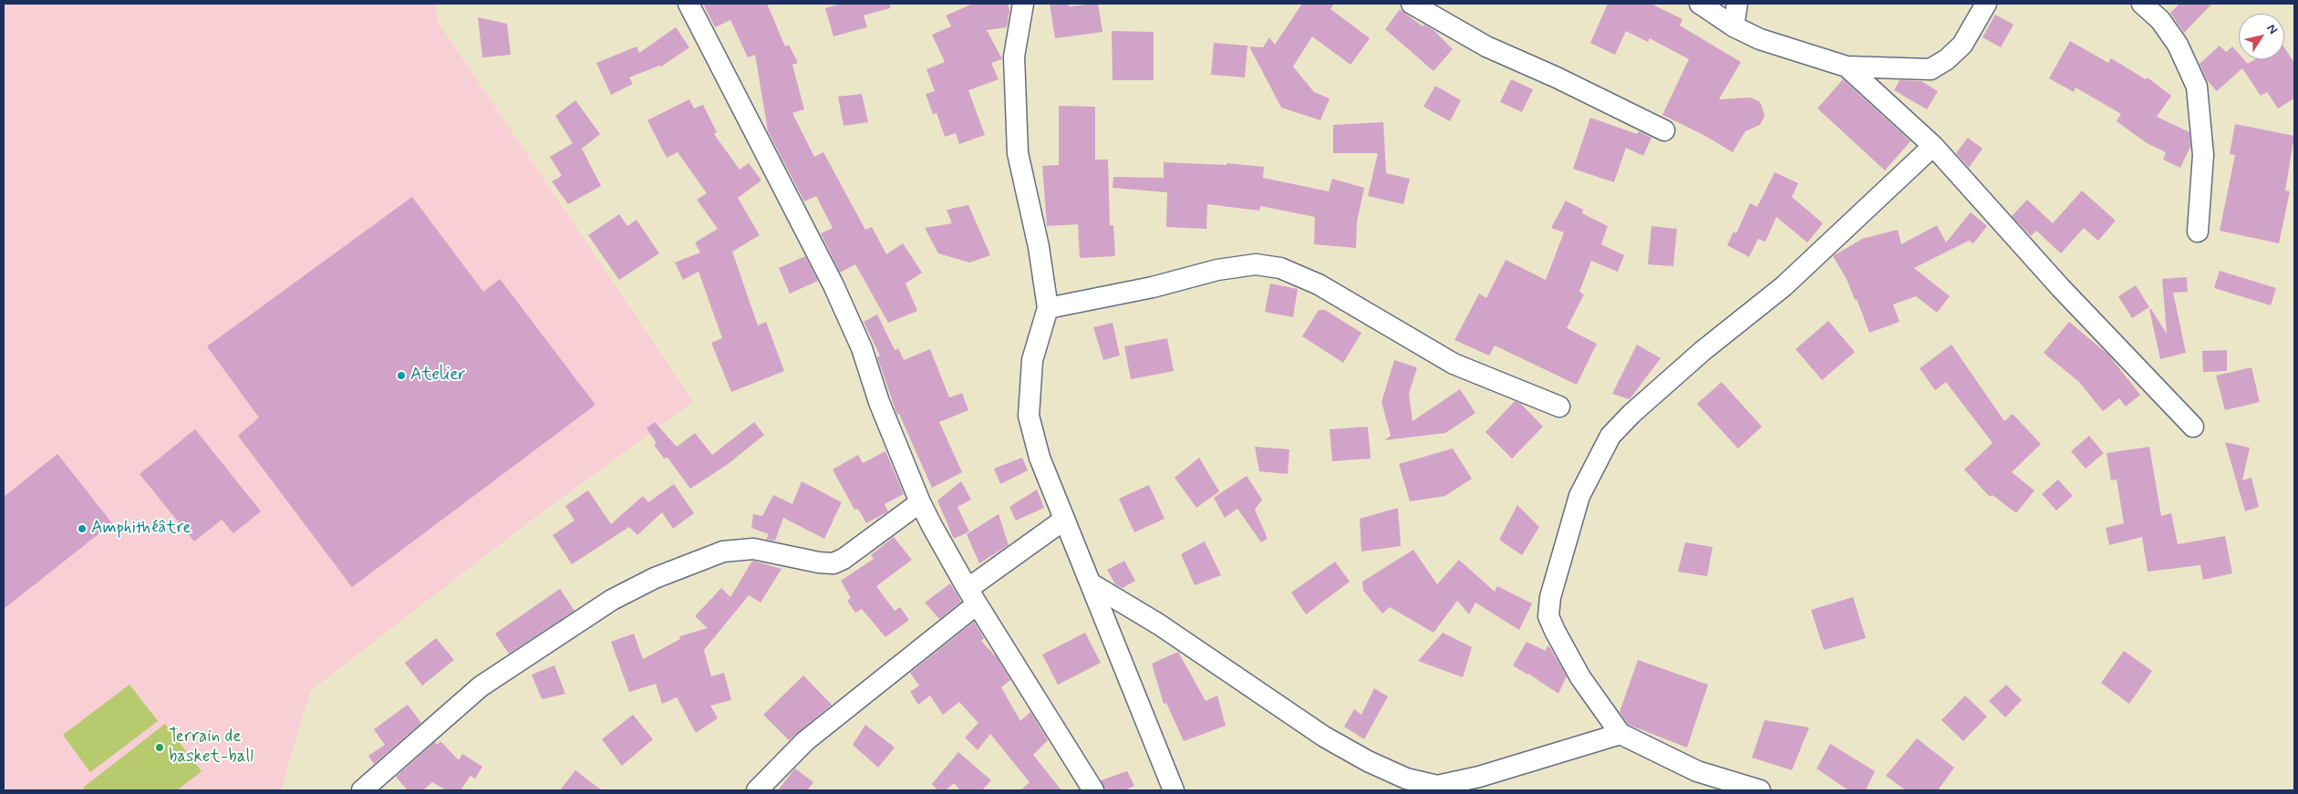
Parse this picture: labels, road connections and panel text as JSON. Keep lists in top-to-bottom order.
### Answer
{
  "places": ["Atelier", "Amphithéâtre", "Terrain de basket-ball"],
  "north": "top right"
}
